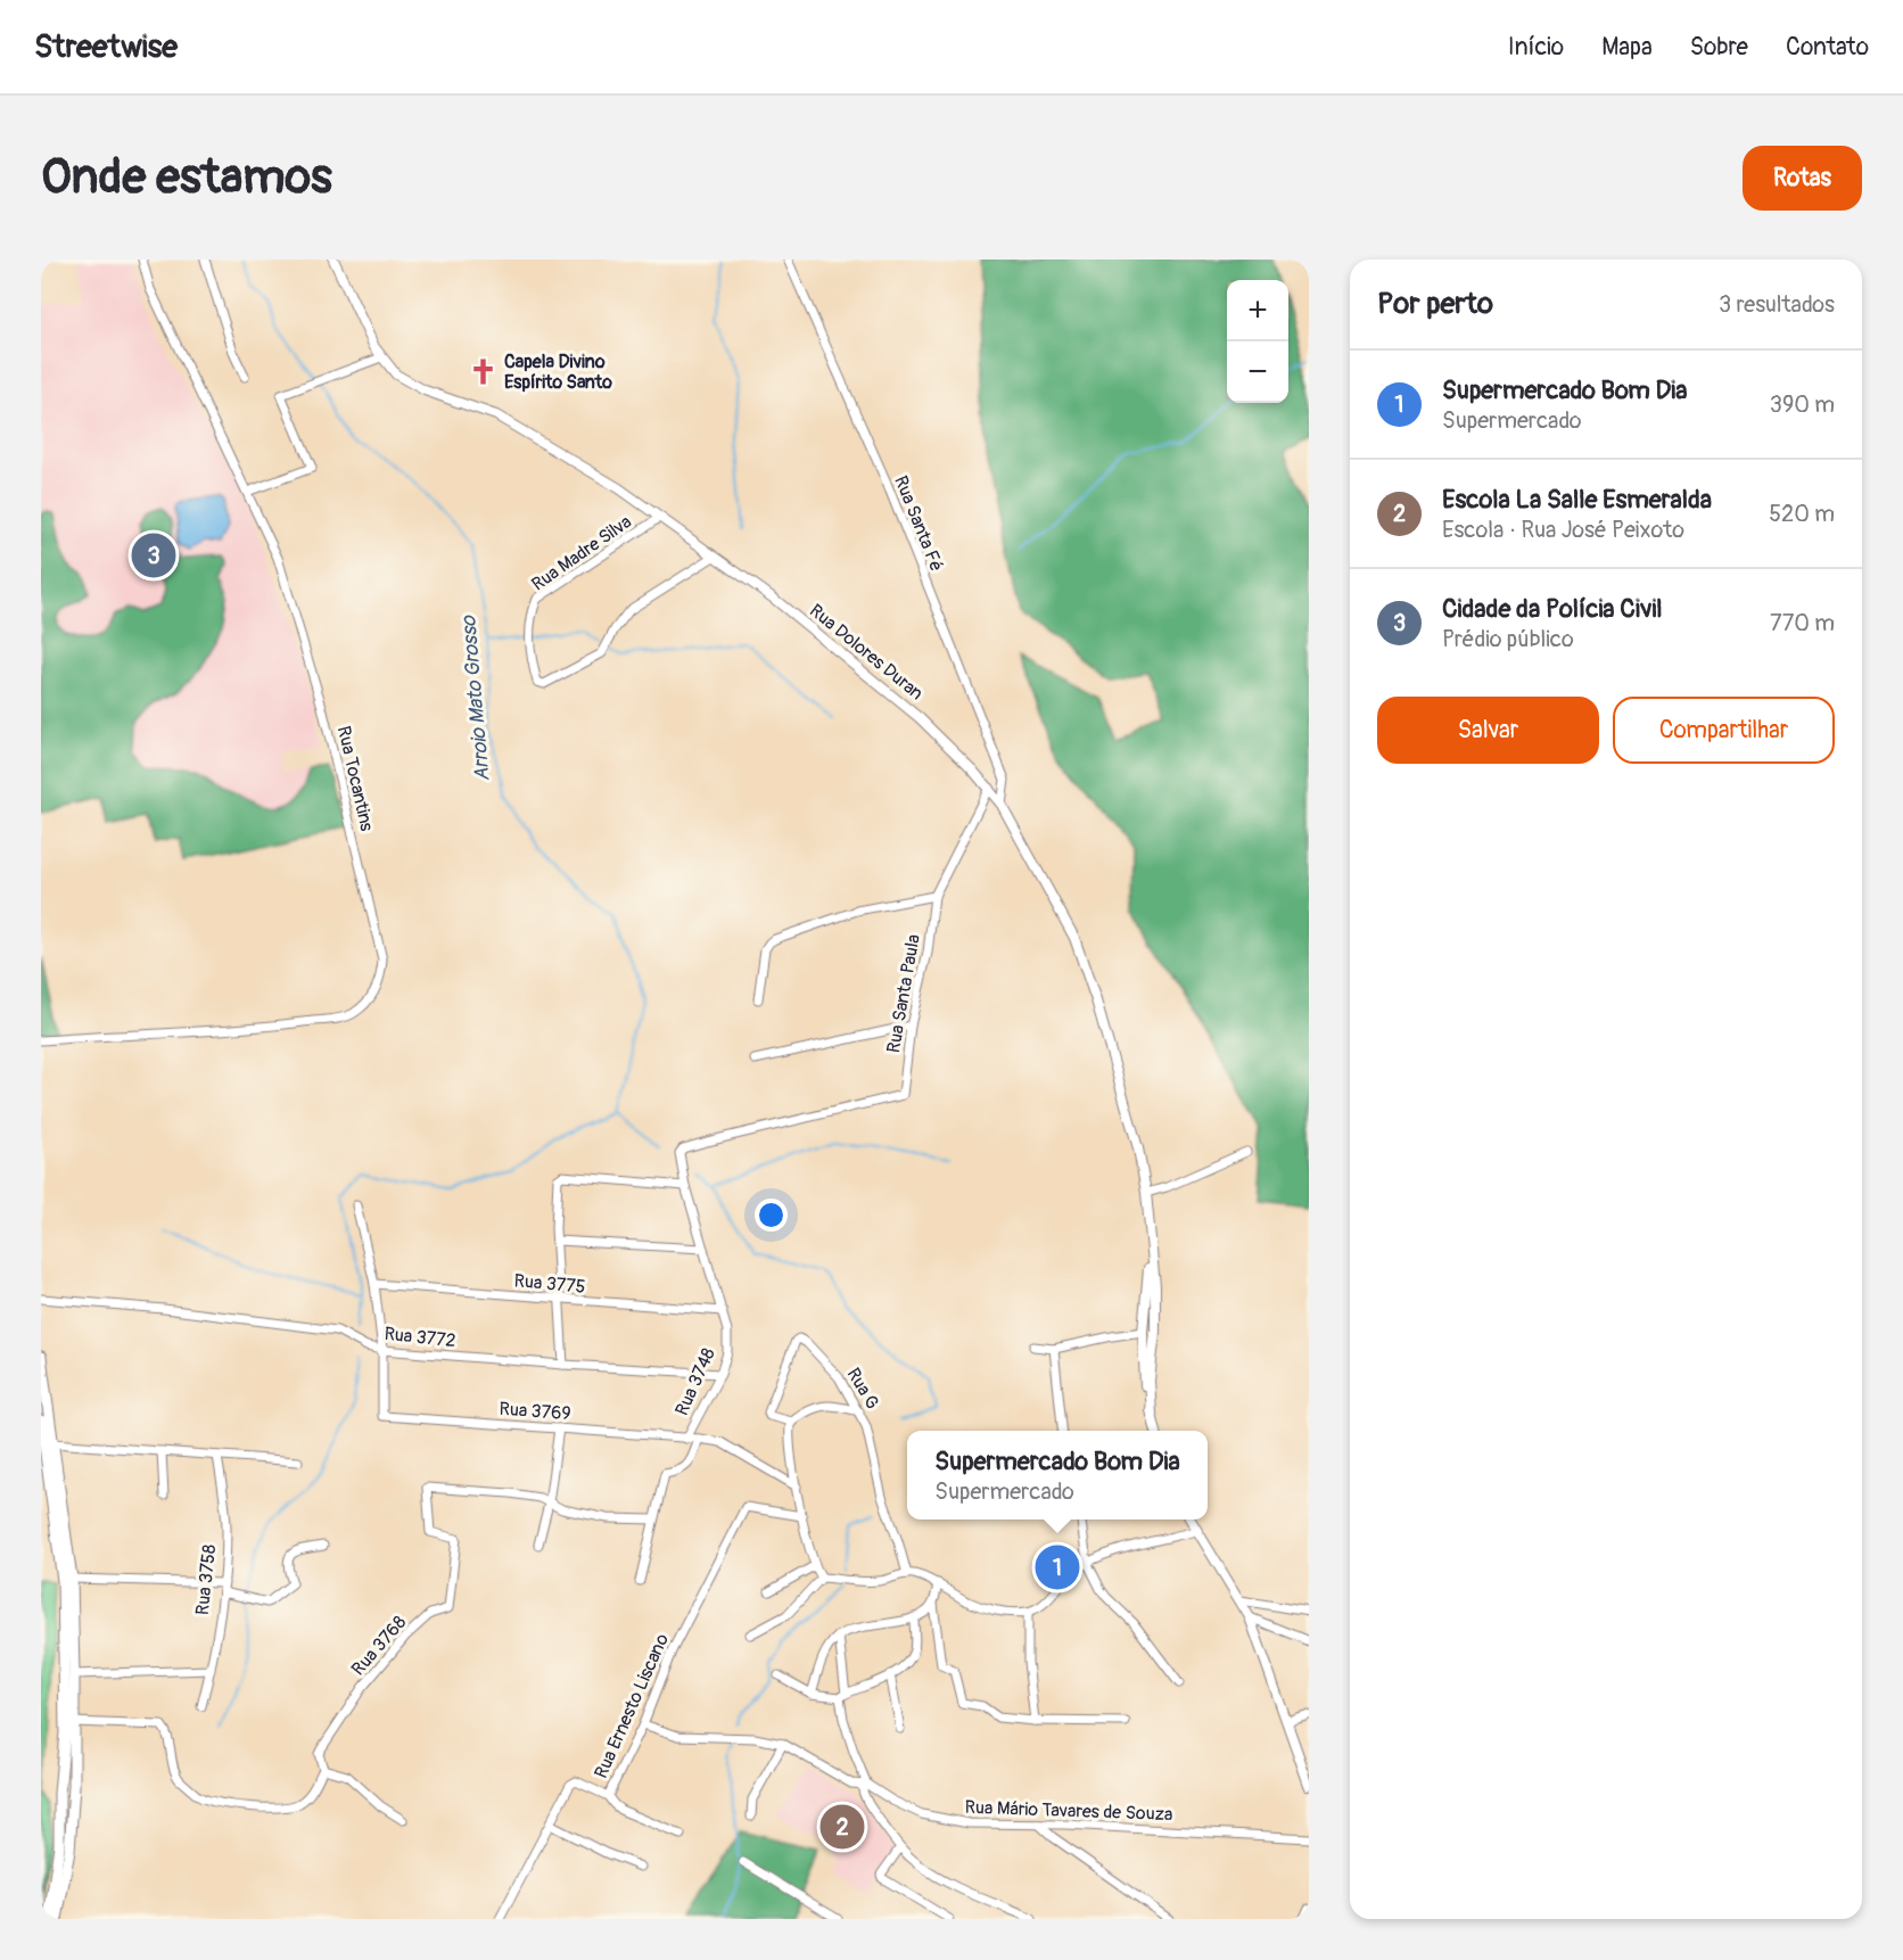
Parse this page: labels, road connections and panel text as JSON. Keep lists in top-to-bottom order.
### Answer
{
  "streets": {
    "street": [
      "Rua Santa Fé",
      "Rua Madre Silva",
      "Rua Dolores Duran",
      "Rua Tocantins",
      "Rua Santa Paula",
      "Rua 3775",
      "Rua 3772",
      "Rua 3748",
      "Rua G",
      "Rua 3769",
      "Rua 3758",
      "Rua 3768",
      "Rua Ernesto Liscano",
      "Rua Mário Tavares de Souza"
    ]
  },
  "crossings": [
    ["Rua Santa Fé", "Rua Dolores Duran"],
    ["Rua Madre Silva", "Rua Dolores Duran"],
    ["Rua Dolores Duran", "Rua Santa Paula"],
    ["Rua Santa Paula", "Rua 3748"],
    ["Rua 3775", "Rua 3748"],
    ["Rua 3772", "Rua 3748"],
    ["Rua 3772", "Rua 3769"],
    ["Rua 3748", "Rua 3769"],
    ["Rua Ernesto Liscano", "Rua Mário Tavares de Souza"]
  ],
  "water": ["Arroio Mato Grosso"],
  "places": {
    "church": ["Capela Divino Espírito Santo"]
  },
  "page": {
    "header": "Streetwise",
    "nav": [
      "Início",
      "Mapa",
      "Sobre",
      "Contato"
    ],
    "buttons": [
      "Rotas",
      ["Salvar", "Compartilhar"]
    ],
    "title": "Onde estamos",
    "heading": ["Por perto", "3 resultados"],
    "map_buttons": ["+", "−"],
    "list": [
      {
        "mark": "1",
        "name": "Supermercado Bom Dia",
        "note": "Supermercado",
        "value": "390 m"
      },
      {
        "mark": "2",
        "name": "Escola La Salle Esmeralda",
        "note": "Escola · Rua José Peixoto",
        "value": "520 m"
      },
      {
        "mark": "3",
        "name": "Cidade da Polícia Civil",
        "note": "Prédio público",
        "value": "770 m"
      }
    ],
    "pins": ["3", "1", "2"],
    "popup": ["Supermercado Bom Dia", "Supermercado"]
  }
}
